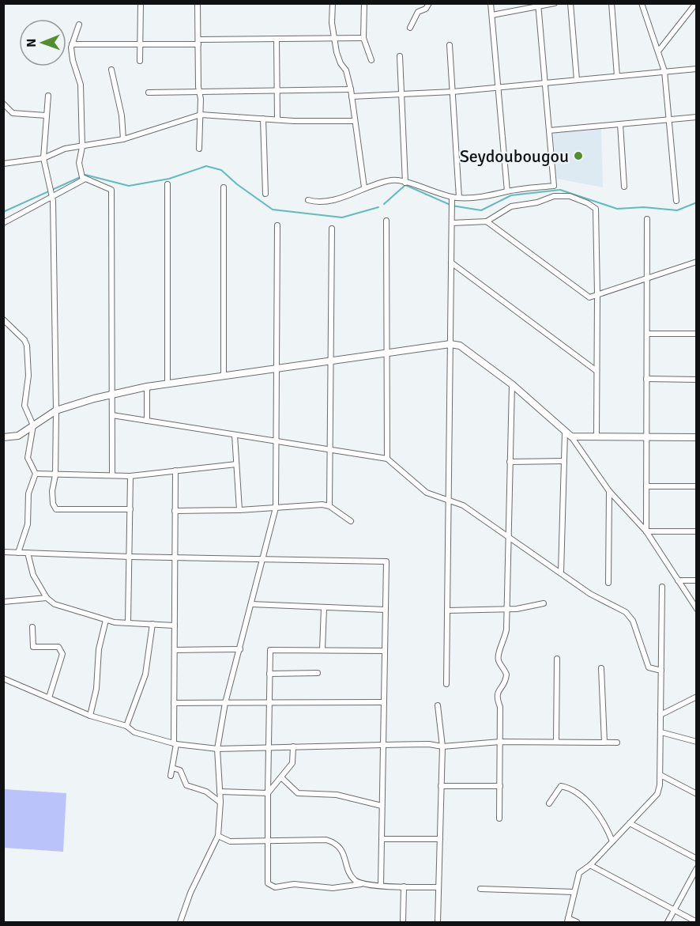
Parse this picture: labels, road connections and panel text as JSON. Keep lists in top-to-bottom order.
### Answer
{
  "places": ["Seydoubougou"],
  "north": "left"
}
